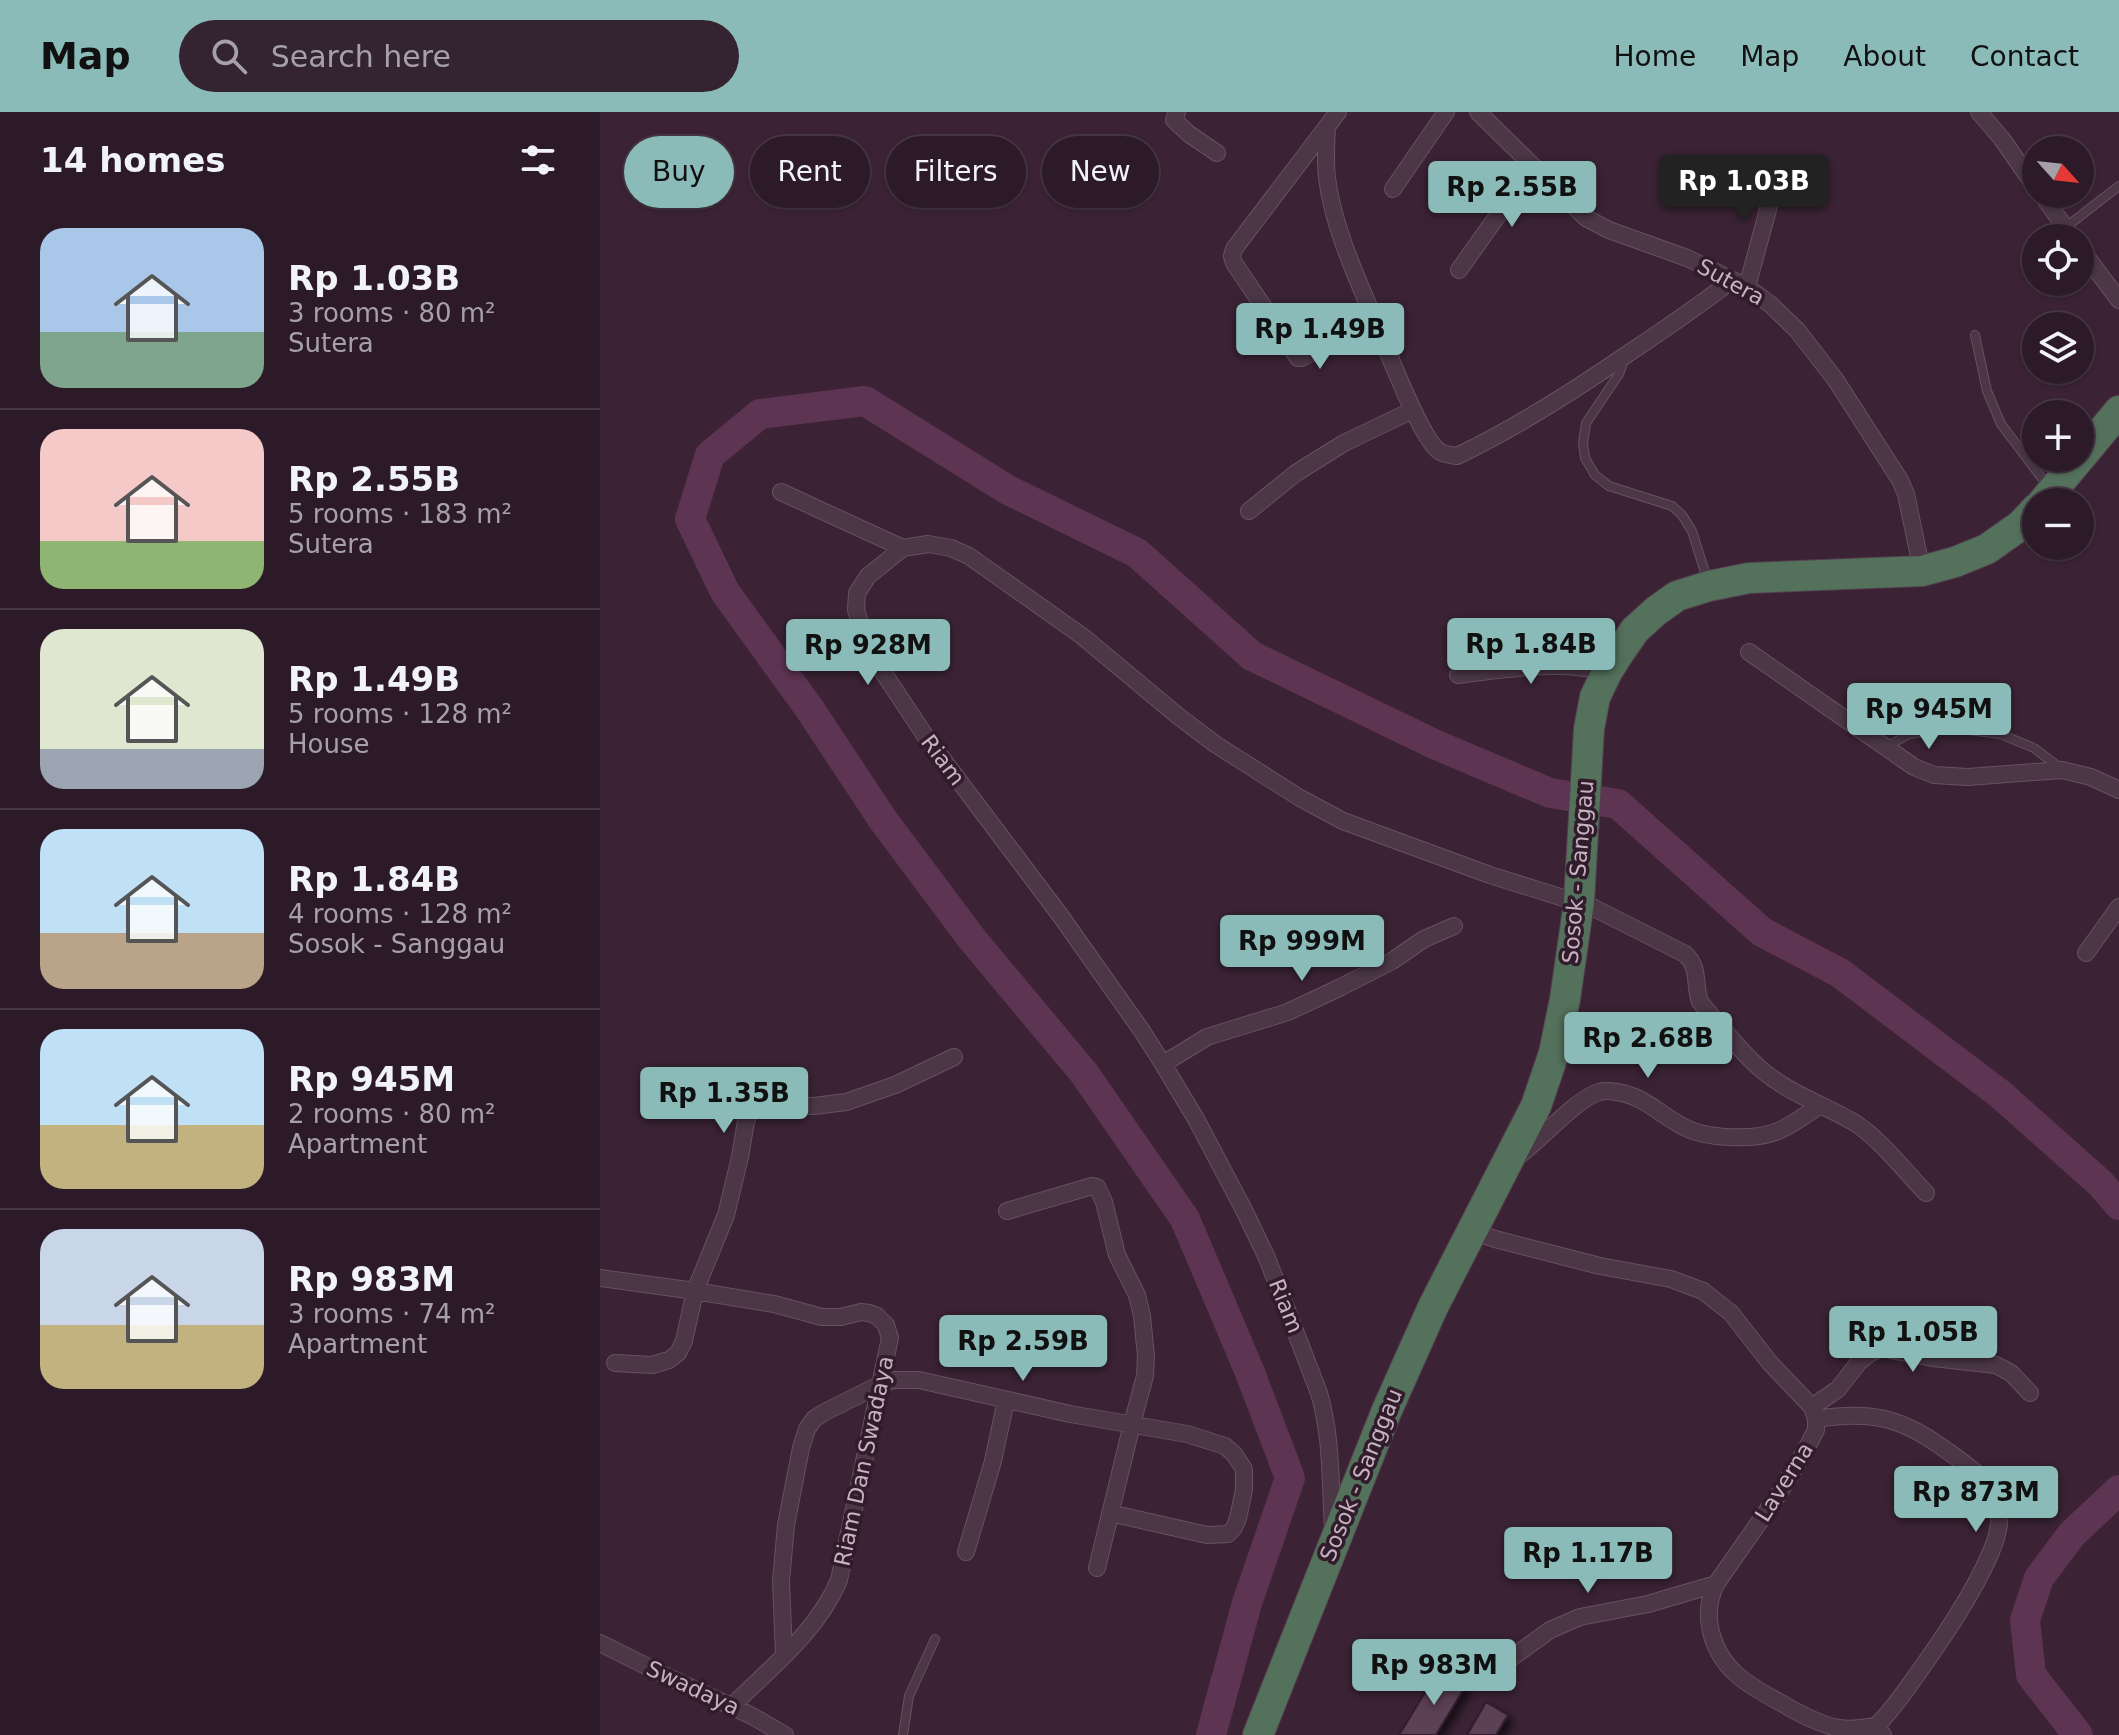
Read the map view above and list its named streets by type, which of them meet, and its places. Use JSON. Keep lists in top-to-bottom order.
{
  "streets": {
    "highway": ["Sosok - Sanggau"],
    "street": [
      "Sutera",
      "Riam",
      "Riam Dan Swadaya",
      "Laverna",
      "Swadaya"
    ]
  },
  "crossings": [
    ["Sutera", "Sosok - Sanggau"],
    ["Riam", "Sosok - Sanggau"],
    ["Riam Dan Swadaya", "Swadaya"]
  ],
  "north": "bottom right",
  "page": {
    "header": "Map",
    "search": "Search here",
    "nav": [
      "Home",
      "Map",
      "About",
      "Contact"
    ],
    "heading": "14 homes",
    "map_buttons": ["+", "−"],
    "chip": [
      "Buy",
      "Rent",
      "Filters",
      "New"
    ],
    "price": [
      "Rp 1.03B",
      "Rp 2.55B",
      "Rp 1.49B",
      "Rp 1.84B",
      "Rp 928M",
      "Rp 945M",
      "Rp 999M",
      "Rp 2.68B",
      "Rp 1.35B",
      "Rp 1.05B",
      "Rp 2.59B",
      "Rp 873M",
      "Rp 1.17B",
      "Rp 983M"
    ],
    "list": [
      {
        "name": "Rp 1.03B",
        "note": "3 rooms · 80 m² · Sutera"
      },
      {
        "name": "Rp 2.55B",
        "note": "5 rooms · 183 m² · Sutera"
      },
      {
        "name": "Rp 1.49B",
        "note": "5 rooms · 128 m² · House"
      },
      {
        "name": "Rp 1.84B",
        "note": "4 rooms · 128 m² · Sosok - Sanggau"
      },
      {
        "name": "Rp 945M",
        "note": "2 rooms · 80 m² · Apartment"
      },
      {
        "name": "Rp 983M",
        "note": "3 rooms · 74 m² · Apartment"
      }
    ]
  }
}
